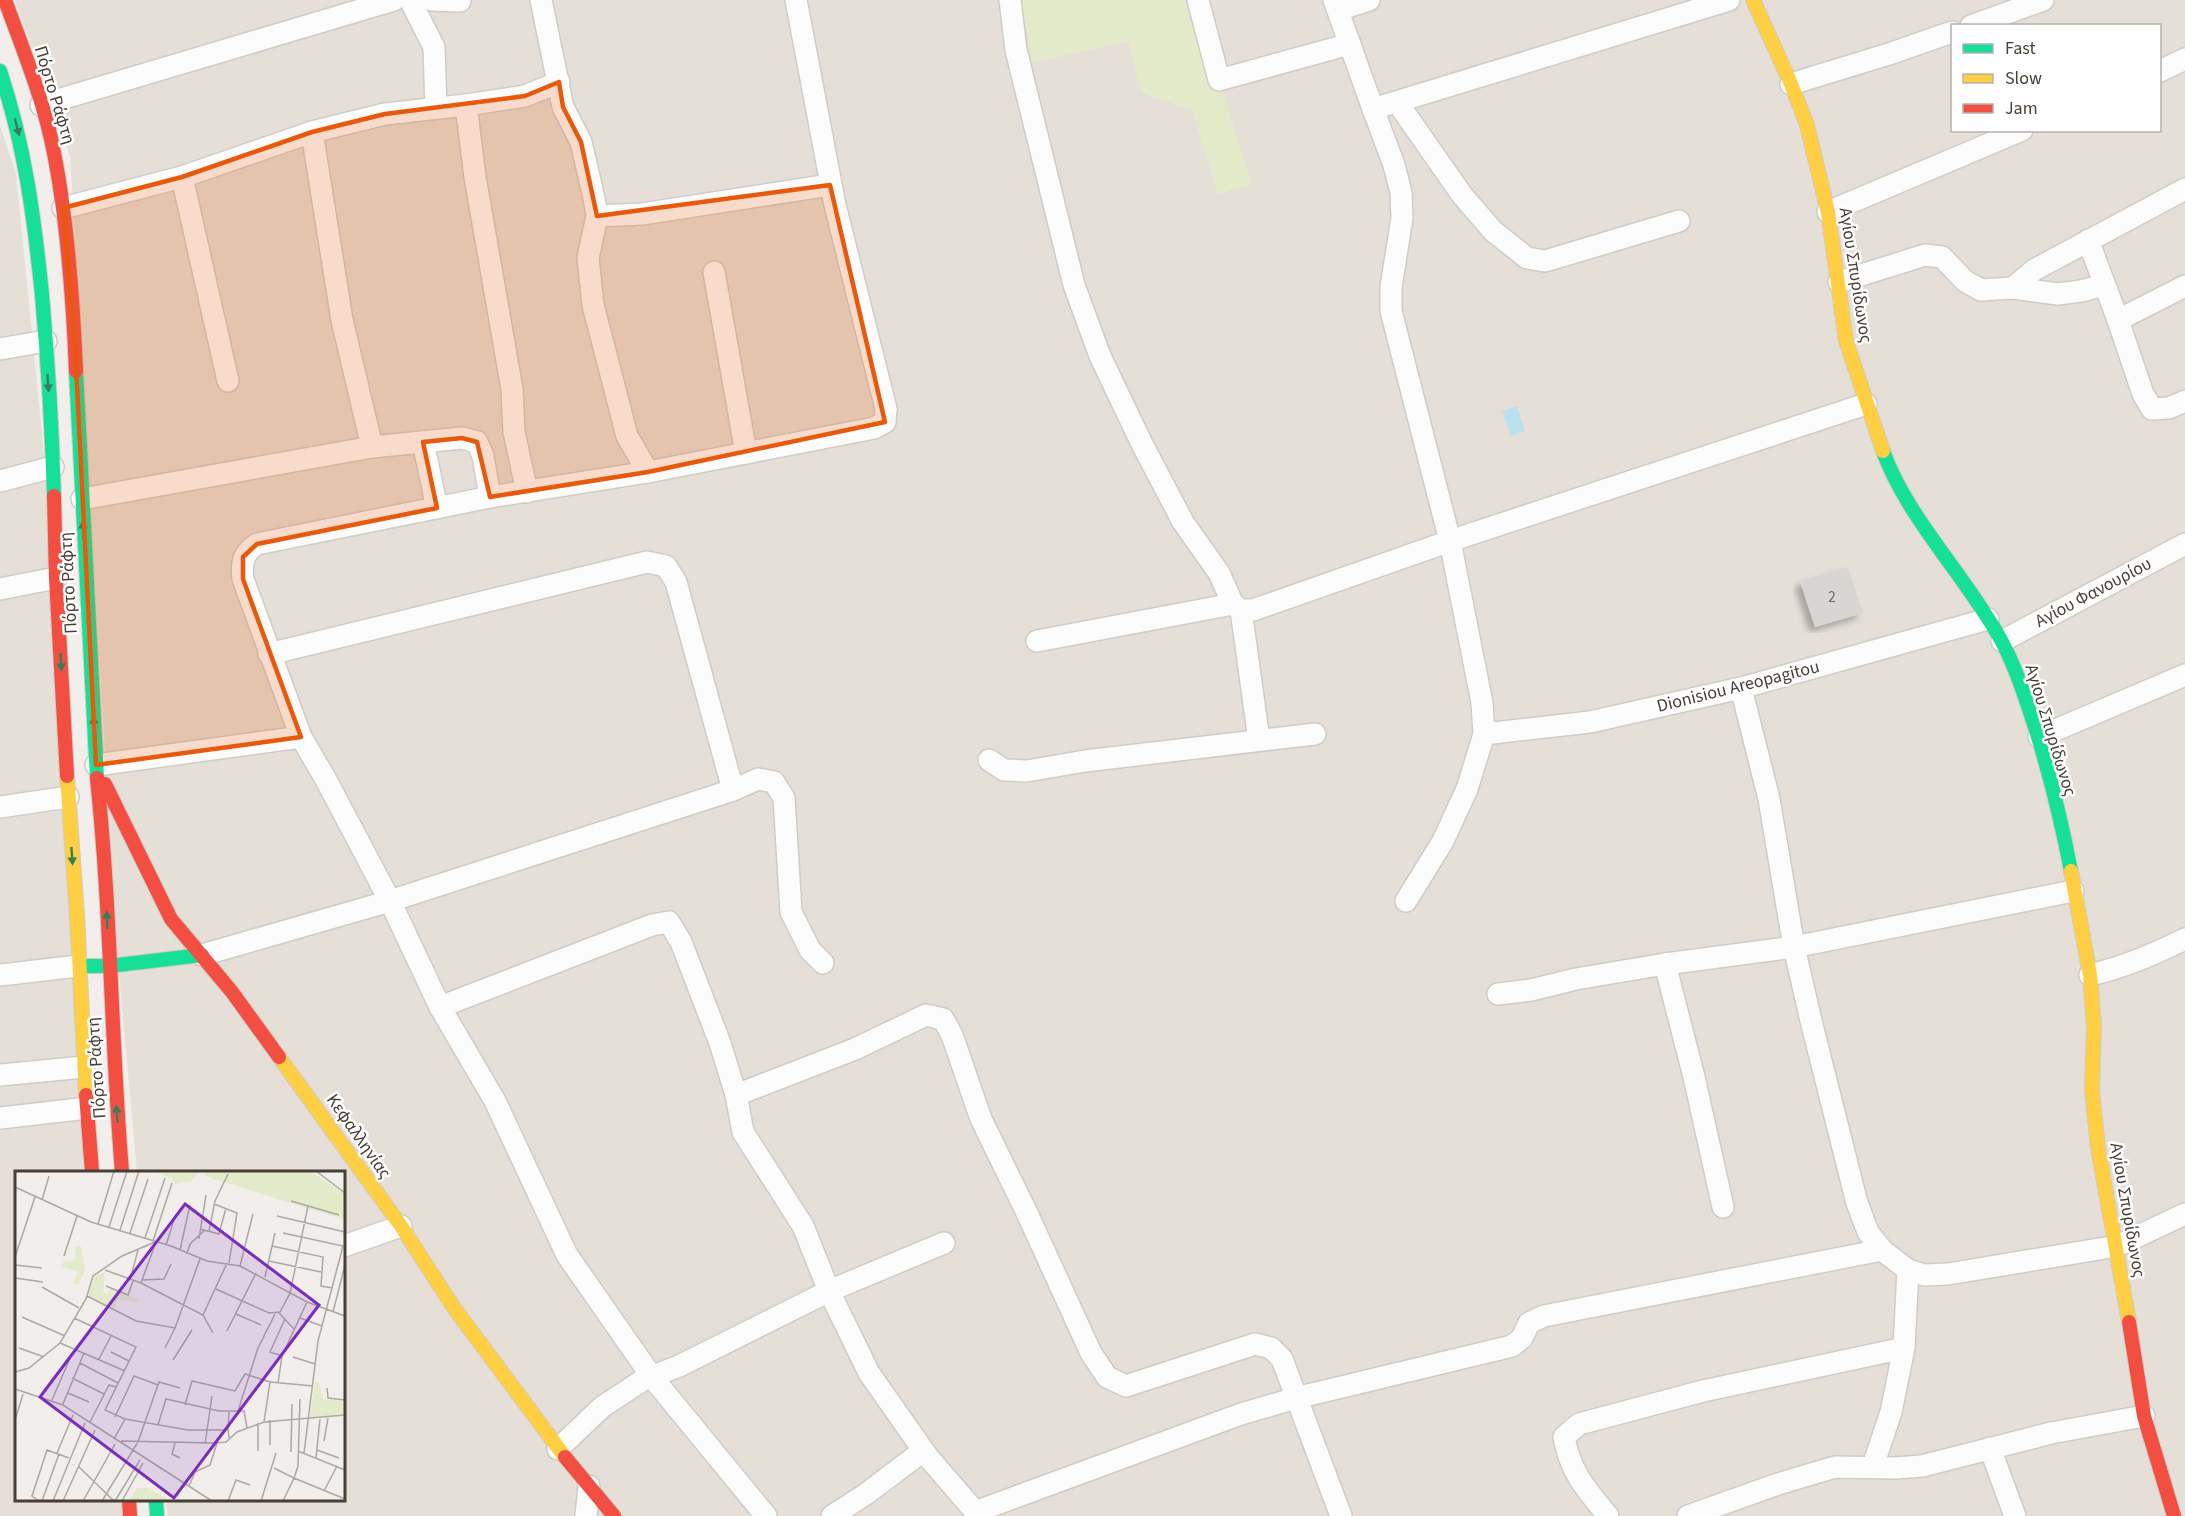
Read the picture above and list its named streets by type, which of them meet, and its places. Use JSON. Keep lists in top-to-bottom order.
{
  "streets": {
    "street": [
      "Πόρτο Ράφτη",
      "Αγίου Σπυρίδωνος",
      "Αγίου Φανουρίου",
      "Dionisiou Areopagitou",
      "Κεφαλληνίας"
    ]
  },
  "crossings": [
    ["Πόρτο Ράφτη", "Κεφαλληνίας"],
    ["Αγίου Σπυρίδωνος", "Αγίου Φανουρίου"],
    ["Αγίου Σπυρίδωνος", "Dionisiou Areopagitou"]
  ],
  "house_numbers": ["2"],
  "legend": ["Fast", "Slow", "Jam"]
}
